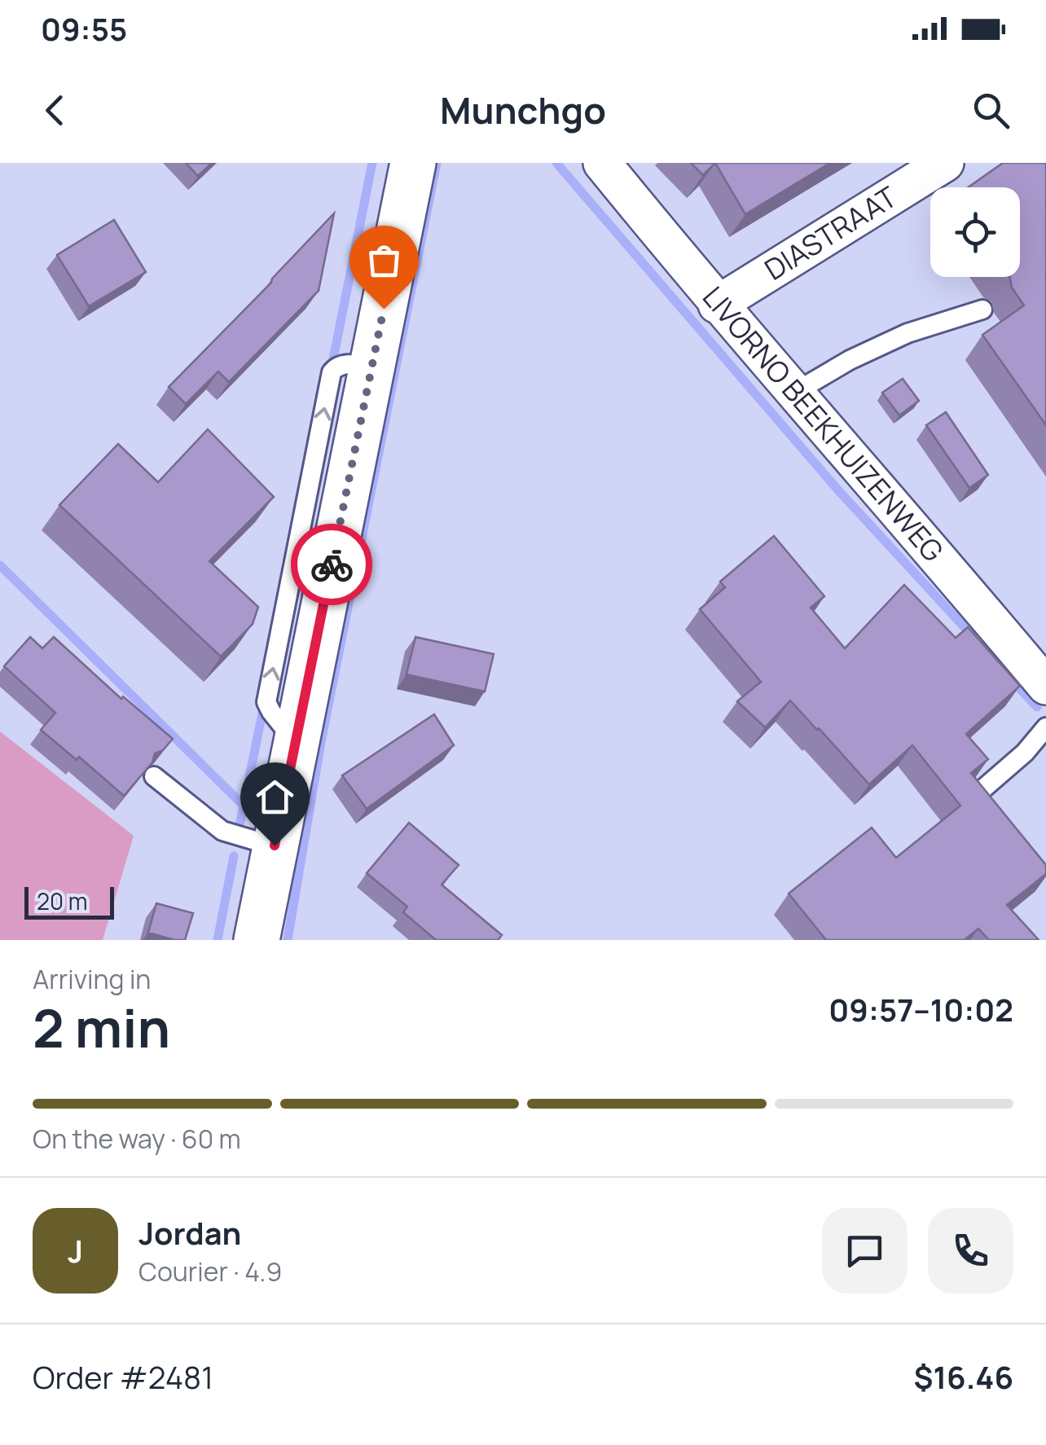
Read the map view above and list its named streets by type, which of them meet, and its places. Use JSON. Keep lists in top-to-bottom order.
{
  "streets": {
    "street": ["DIASTRAAT", "LIVORNO BEEKHUIZENWEG"]
  },
  "crossings": [
    ["DIASTRAAT", "LIVORNO BEEKHUIZENWEG"]
  ],
  "scale_bar": "20 m",
  "page": {
    "status": "09:55",
    "header": "Munchgo",
    "scale": "20 m",
    "heading": ["2 min", "Arriving in", "09:57–10:02"],
    "panel": [
      "Jordan",
      "Courier · 4.9",
      "Order #2481",
      "$16.46"
    ],
    "bar": "On the way · 60 m",
    "round": "J"
  }
}
